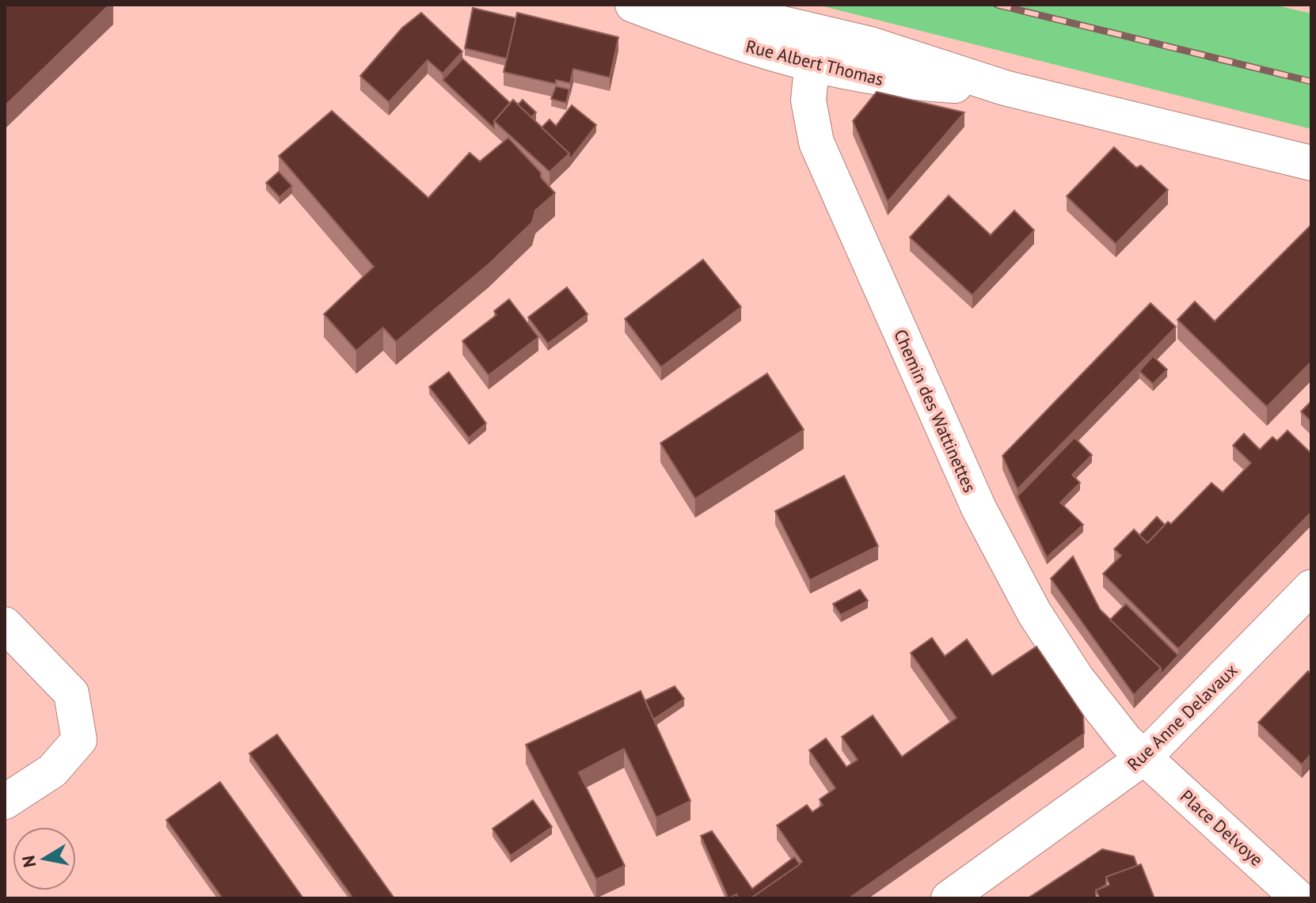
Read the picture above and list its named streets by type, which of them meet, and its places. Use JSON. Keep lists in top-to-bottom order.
{
  "streets": {
    "street": [
      "Rue Albert Thomas",
      "Chemin des Wattinettes",
      "Rue Anne Delavaux",
      "Place Delvoye"
    ]
  },
  "crossings": [
    ["Rue Albert Thomas", "Chemin des Wattinettes"],
    ["Chemin des Wattinettes", "Rue Anne Delavaux"],
    ["Chemin des Wattinettes", "Place Delvoye"],
    ["Rue Anne Delavaux", "Place Delvoye"]
  ],
  "north": "left"
}
